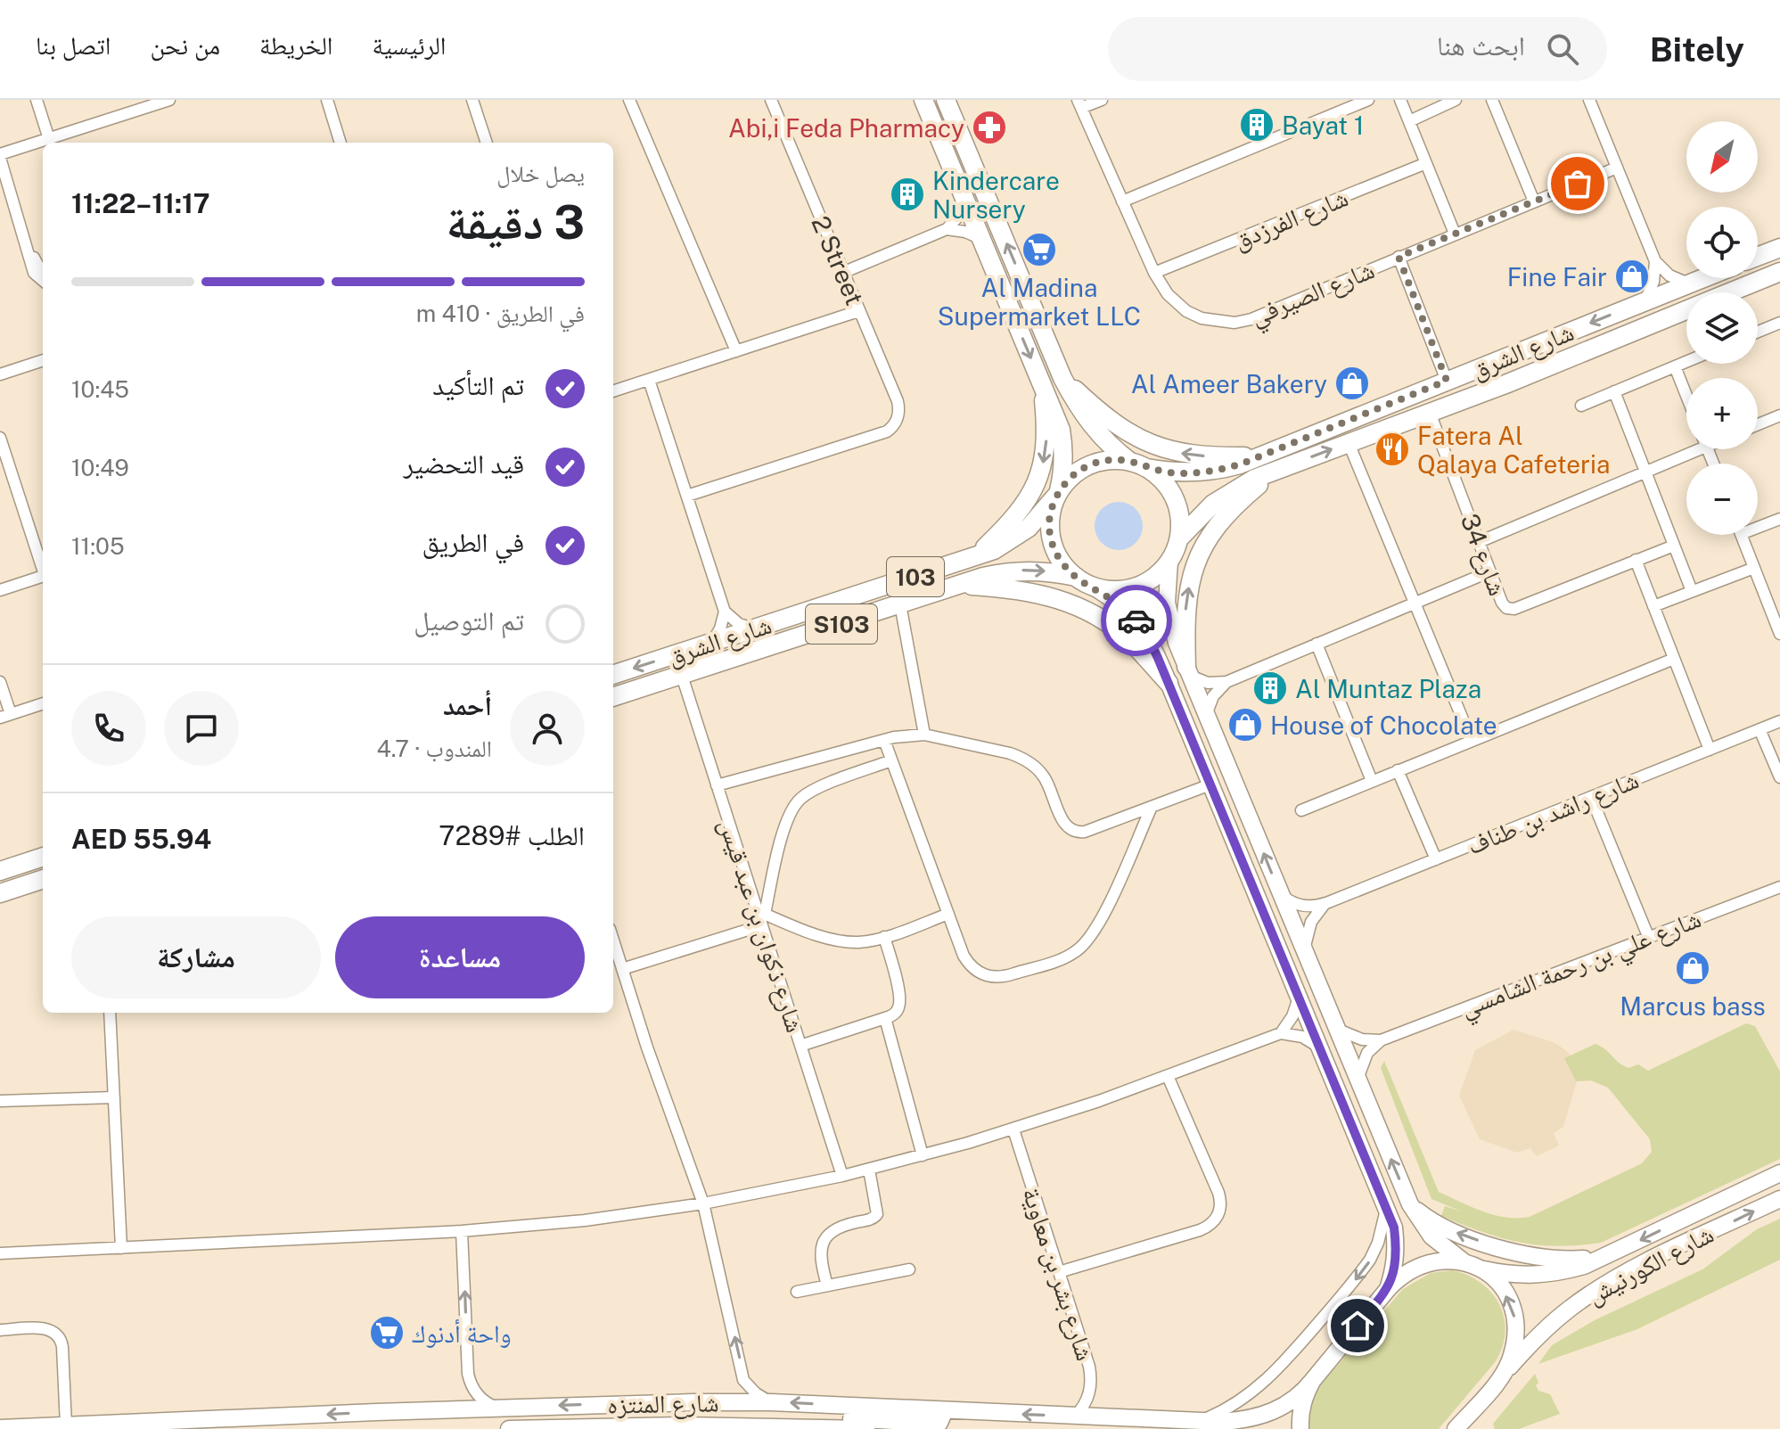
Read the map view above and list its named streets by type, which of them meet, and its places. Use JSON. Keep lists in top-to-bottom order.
{
  "streets": {
    "main road": [
      "شارع الشرق",
      "103",
      "S103",
      "شارع الكورنيش",
      "شارع المنتزه"
    ],
    "street": [
      "شارع الفرزدق",
      "2 Street",
      "شارع الصيرفي",
      "شارع 34",
      "شارع راشد بن طناف",
      "شارع ذكوان بن عبد قيس",
      "شارع علي بن رحمة الشامسي",
      "شارع بشر بن معاوية"
    ]
  },
  "crossings": [
    ["شارع الفرزدق", "شارع الصيرفي"],
    ["شارع الشرق", "شارع 34"],
    ["شارع الشرق", "شارع ذكوان بن عبد قيس"],
    ["شارع بشر بن معاوية", "شارع المنتزه"]
  ],
  "places": {
    "building": ["Bayat 1", "Kindercare Nursery", "Al Muntaz Plaza"],
    "pharmacy": ["Abi,i Feda Pharmacy"],
    "supermarket": ["Al Madina Supermarket LLC", "واحة أدنوك"],
    "shop": [
      "Fine Fair",
      "Al Ameer Bakery",
      "House of Chocolate",
      "Marcus bass"
    ],
    "restaurant": ["Fatera Al Qalaya Cafeteria"]
  },
  "north": "bottom left",
  "page": {
    "header": "Bitely",
    "search": "ابحث هنا",
    "nav": [
      "الرئيسية",
      "الخريطة",
      "من نحن",
      "اتصل بنا"
    ],
    "map_buttons": ["+", "−"],
    "heading": ["3 دقيقة", "يصل خلال", "11:17–11:22"],
    "panel": [
      "أحمد",
      "المندوب · 4.7",
      "الطلب #7289",
      "AED 55.94"
    ],
    "bar": "في الطريق · 410 m",
    "list": [
      ["تم التأكيد", "10:45"],
      ["قيد التحضير", "10:49"],
      ["في الطريق", "11:05"],
      "تم التوصيل"
    ],
    "buttons": ["مساعدة", "مشاركة"]
  }
}
